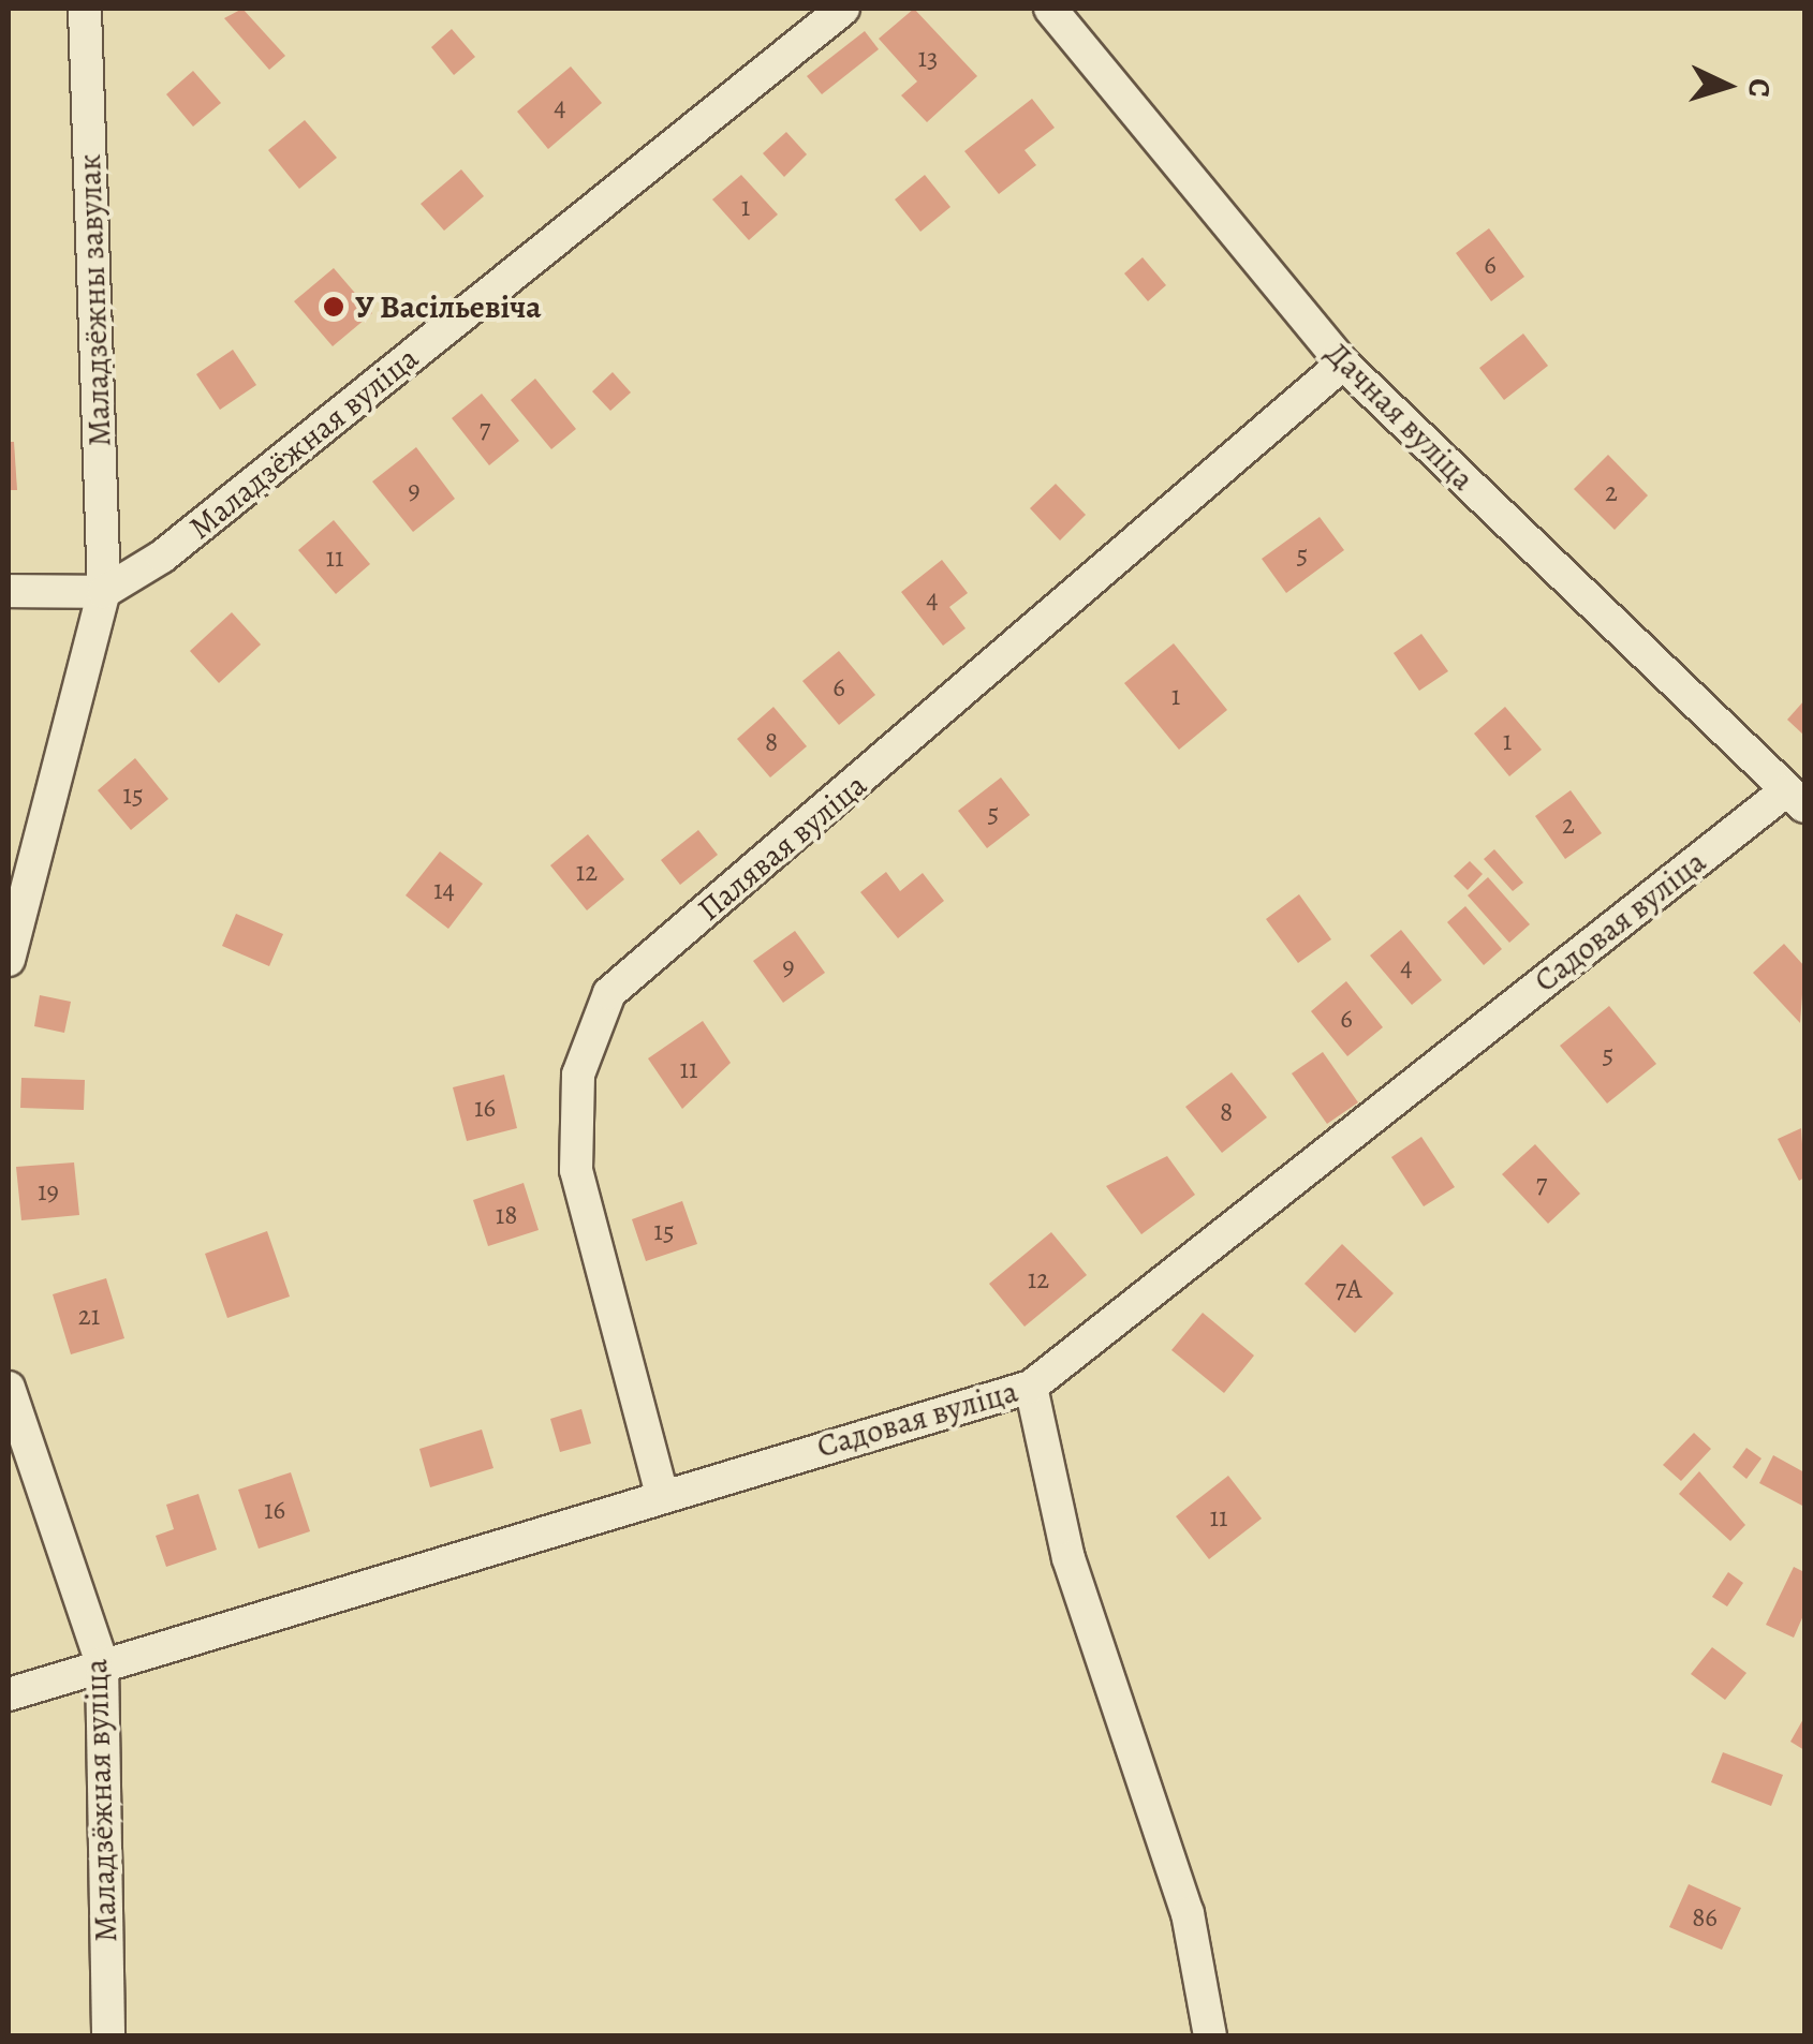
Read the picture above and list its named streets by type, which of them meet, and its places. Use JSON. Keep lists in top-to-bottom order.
{
  "streets": {
    "street": [
      "Маладзёжны завулак",
      "Дачная вуліца",
      "Маладзёжная вуліца",
      "Палявая вуліца",
      "Садовая вуліца"
    ]
  },
  "crossings": [
    ["Маладзёжны завулак", "Маладзёжная вуліца"],
    ["Дачная вуліца", "Палявая вуліца"],
    ["Дачная вуліца", "Садовая вуліца"],
    ["Маладзёжная вуліца", "Садовая вуліца"],
    ["Палявая вуліца", "Садовая вуліца"]
  ],
  "places": ["У Васільевіча"],
  "house_numbers": [
    "13",
    "4",
    "1",
    "6",
    "7",
    "9",
    "2",
    "5",
    "11",
    "4",
    "6",
    "1",
    "1",
    "8",
    "15",
    "5",
    "2",
    "12",
    "14",
    "9",
    "4",
    "6",
    "5",
    "11",
    "16",
    "8",
    "7",
    "19",
    "18",
    "15",
    "12",
    "7А",
    "21",
    "16",
    "11",
    "86"
  ],
  "north": "right"
}
